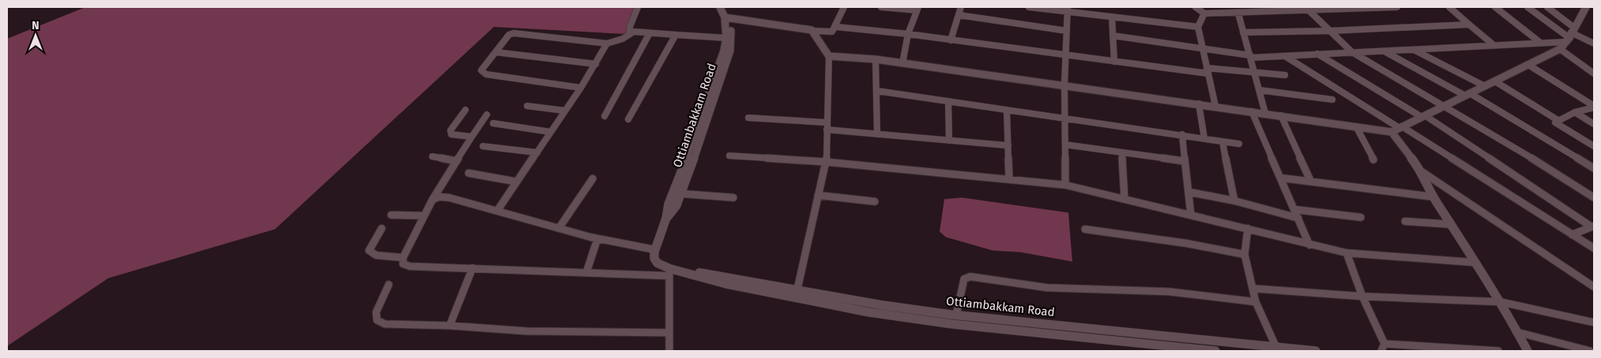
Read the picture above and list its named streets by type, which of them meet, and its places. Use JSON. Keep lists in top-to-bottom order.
{
  "streets": {
    "street": ["Ottiambakkam Road"]
  },
  "north": "top"
}
